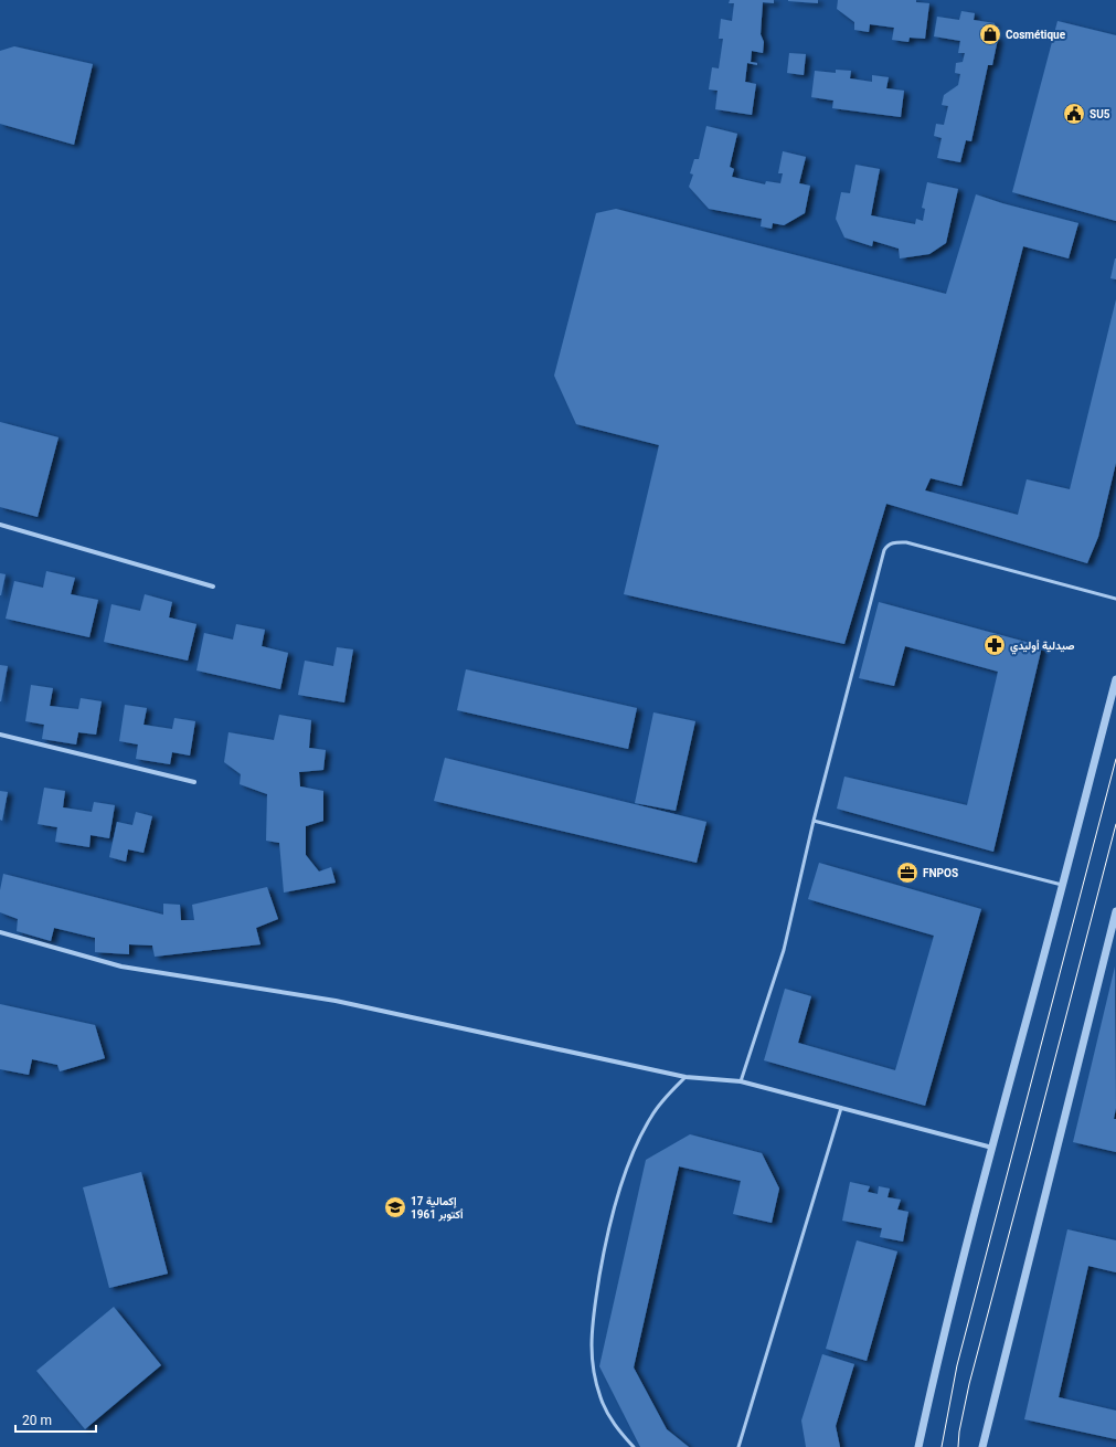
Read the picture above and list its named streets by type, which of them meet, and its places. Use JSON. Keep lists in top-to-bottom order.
{
  "places": {
    "shop": ["Cosmétique"],
    "public building": ["SU5"],
    "pharmacy": ["صيدلية أوليدي"],
    "office": ["FNPOS"],
    "school or university": ["إكمالية 17 أكتوبر 1961"]
  },
  "scale_bar": "20 m"
}
